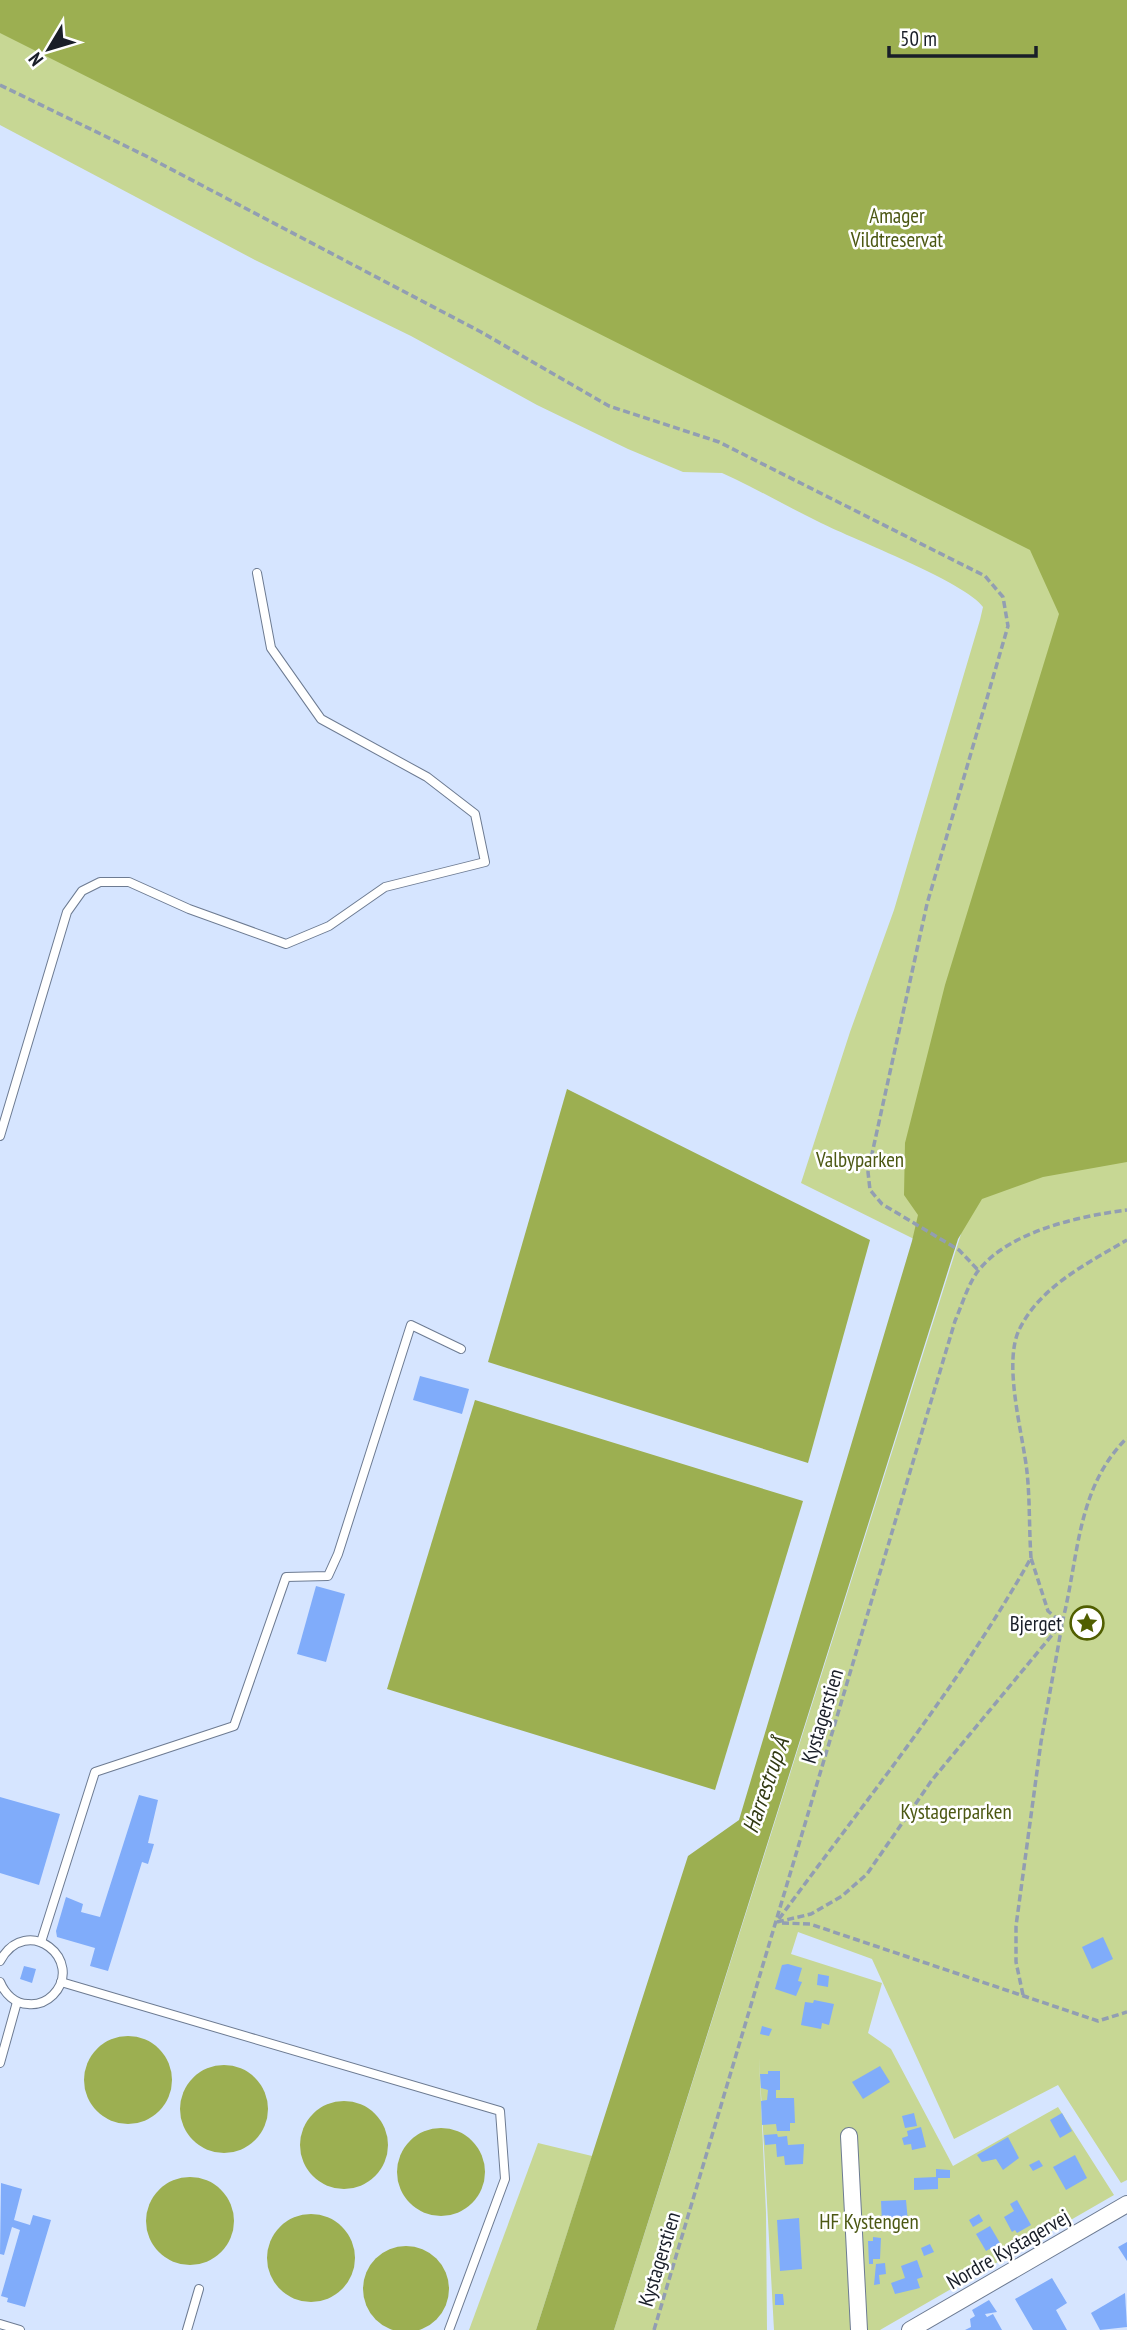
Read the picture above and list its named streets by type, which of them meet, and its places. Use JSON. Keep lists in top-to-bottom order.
{
  "streets": {
    "street": ["Nordre Kystagervej"],
    "path": ["Kystagerstien"]
  },
  "water": ["Harrestrup Å"],
  "parks": [
    "Amager Vildtreservat",
    "Valbyparken",
    "Kystagerparken",
    "HF Kystengen"
  ],
  "places": {
    "place": ["Bjerget"]
  },
  "scale_bar": "50 m",
  "north": "bottom left"
}
